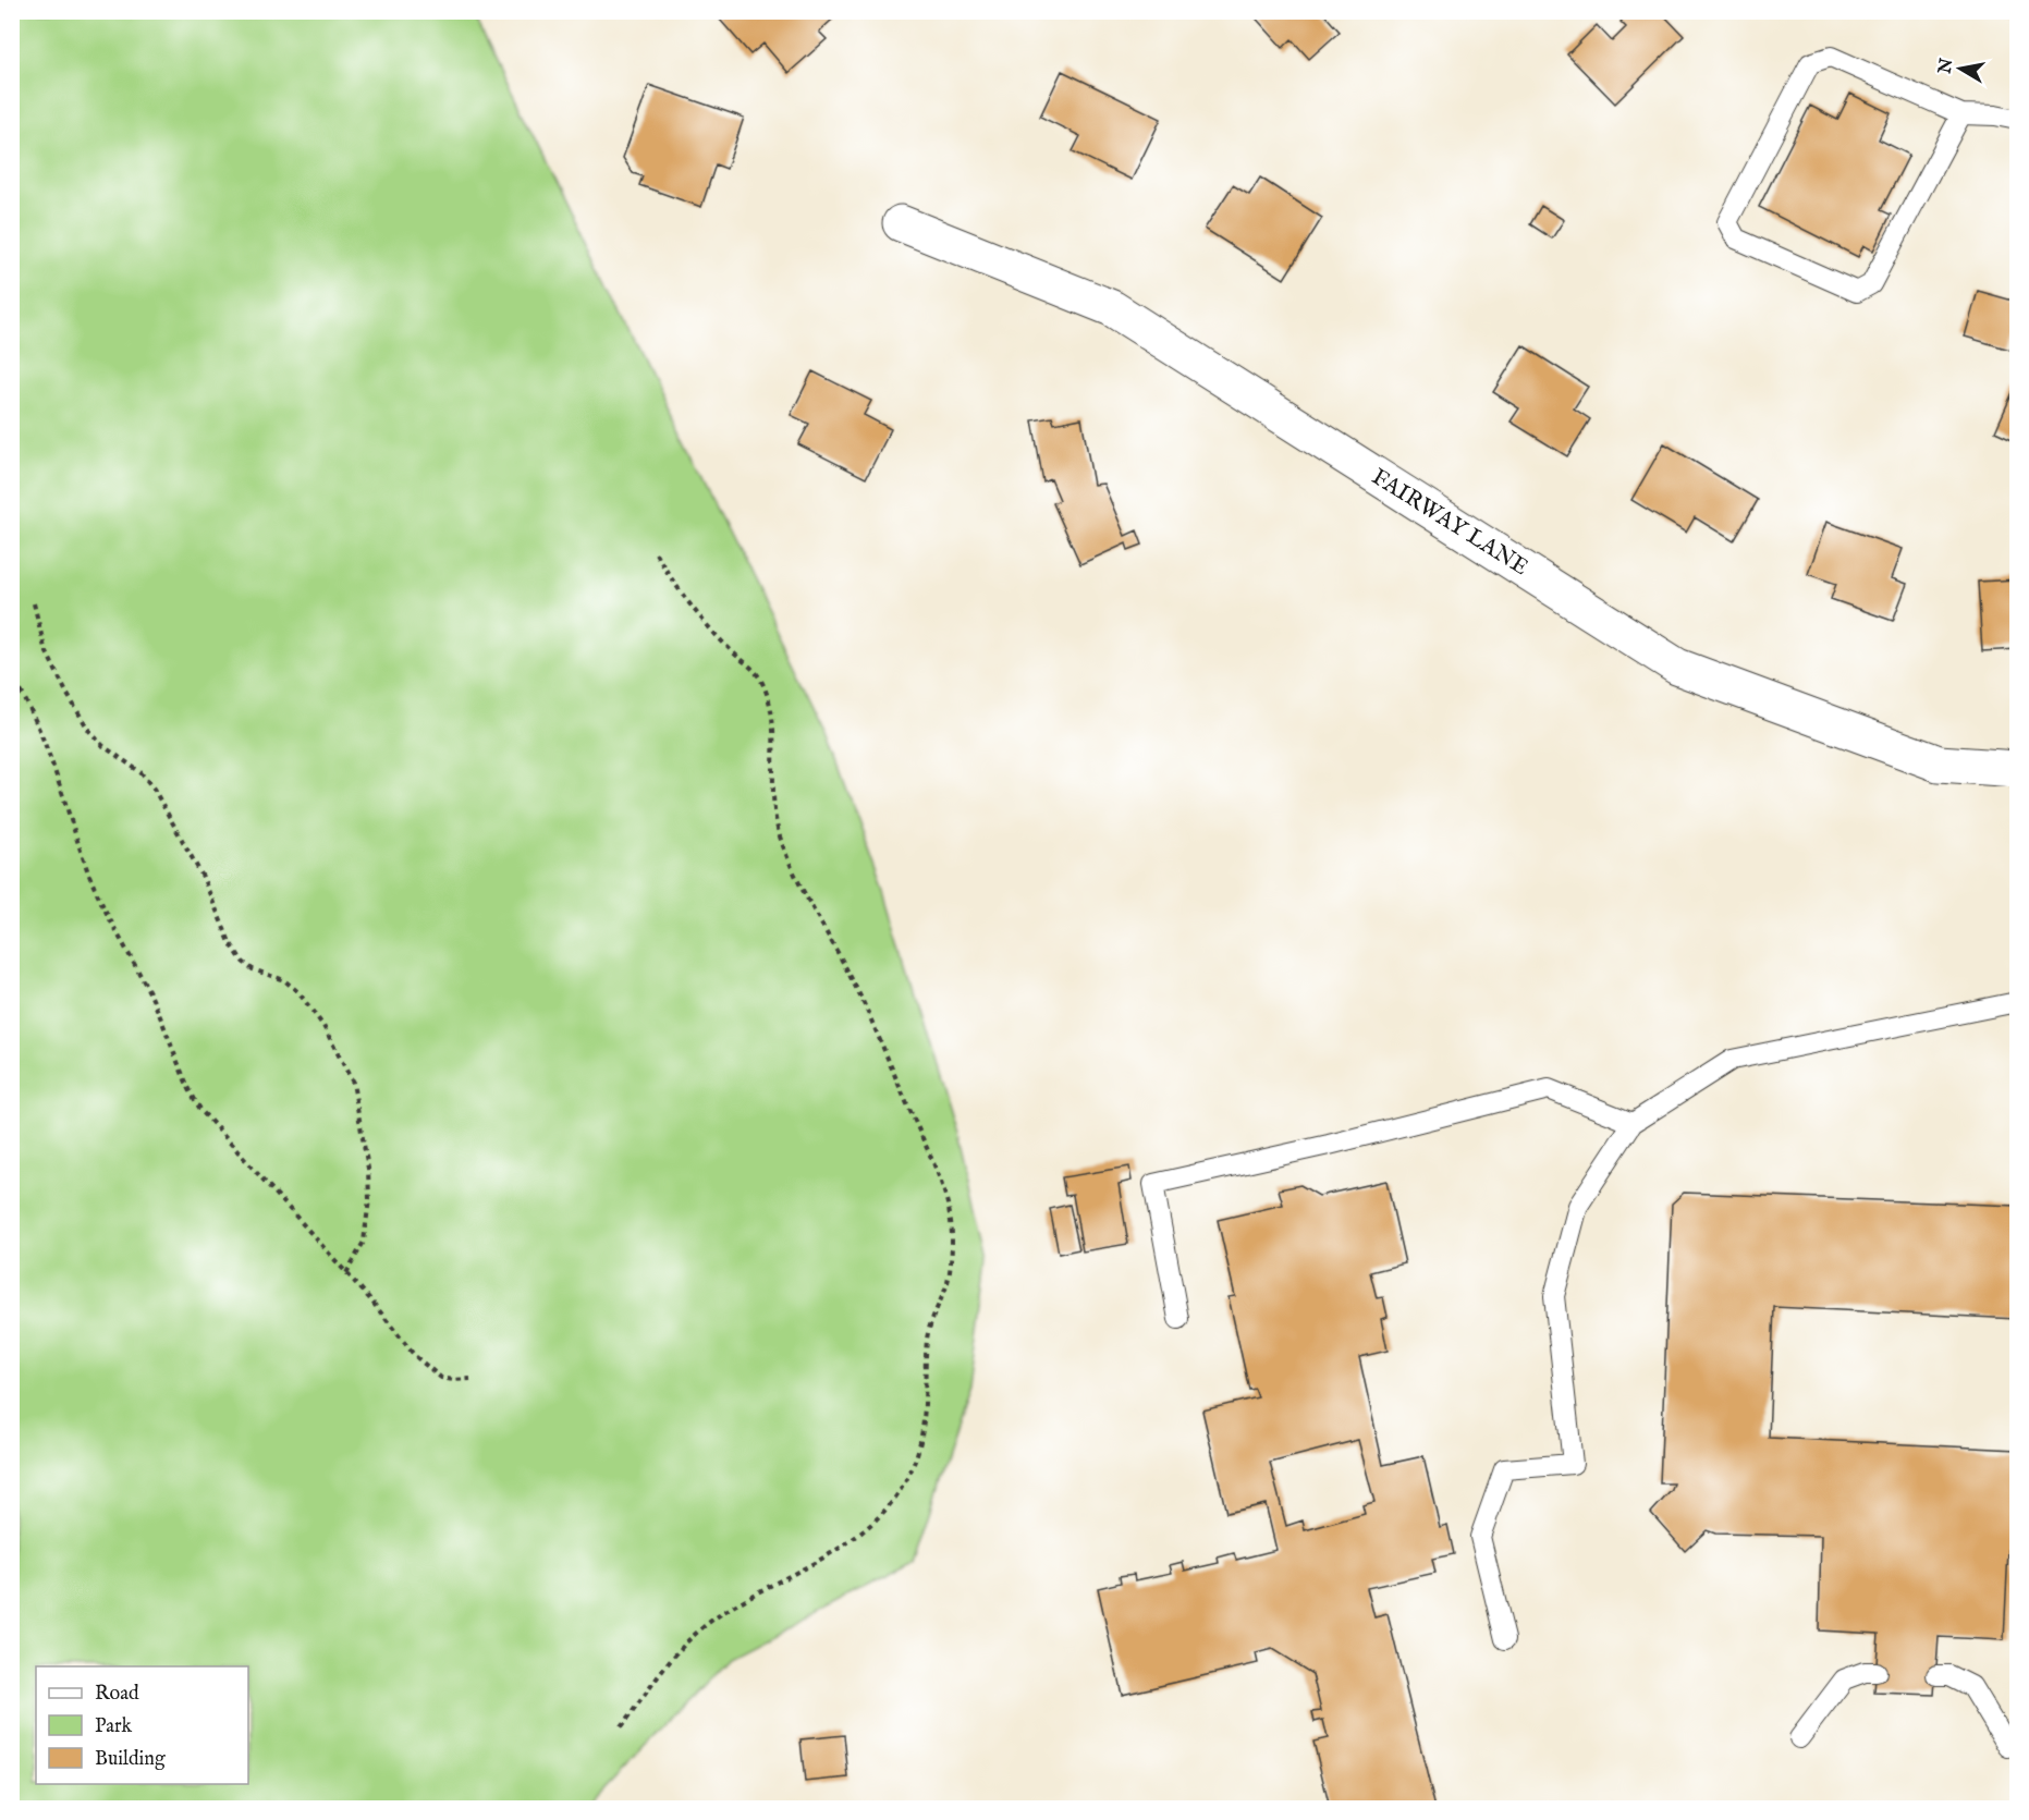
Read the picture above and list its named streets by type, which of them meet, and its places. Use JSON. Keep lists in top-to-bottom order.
{
  "streets": {
    "street": ["FAIRWAY LANE"]
  },
  "legend": ["Road", "Park", "Building"],
  "north": "left"
}
